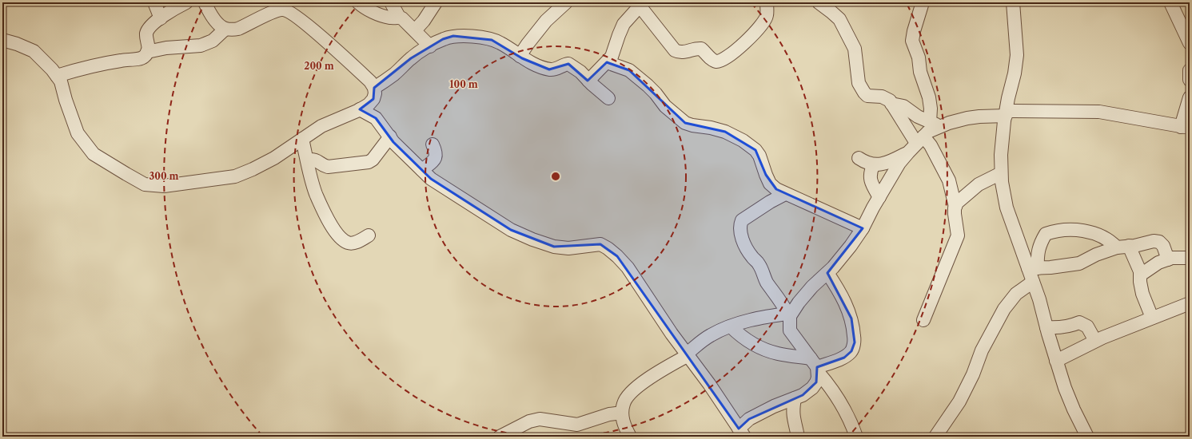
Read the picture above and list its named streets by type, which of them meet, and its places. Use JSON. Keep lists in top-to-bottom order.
{
  "rings": ["200 m", "100 m", "300 m"]
}
